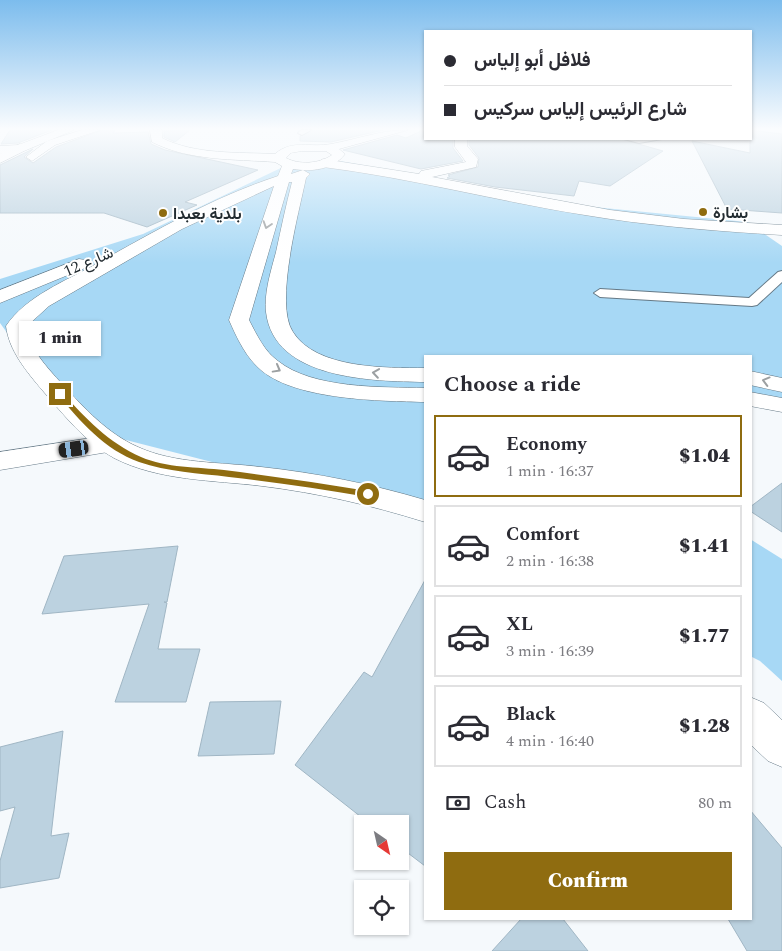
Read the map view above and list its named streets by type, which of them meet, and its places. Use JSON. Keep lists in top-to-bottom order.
{
  "streets": {
    "main road": ["شارع 12"]
  },
  "places": ["بشارة", "بلدية بعبدا"],
  "north": "bottom right",
  "page": {
    "banner": ["فلافل أبو إلياس", "شارع الرئيس إلياس سركيس"],
    "bubble": "1 min",
    "heading": "Choose a ride",
    "list": [
      {
        "name": "Economy",
        "note": "1 min · 16:37",
        "value": "$1.04"
      },
      {
        "name": "Comfort",
        "note": "2 min · 16:38",
        "value": "$1.41"
      },
      {
        "name": "XL",
        "note": "3 min · 16:39",
        "value": "$1.77"
      },
      {
        "name": "Black",
        "note": "4 min · 16:40",
        "value": "$1.28"
      }
    ],
    "pay": ["Cash", "80 m"],
    "buttons": "Confirm"
  }
}
